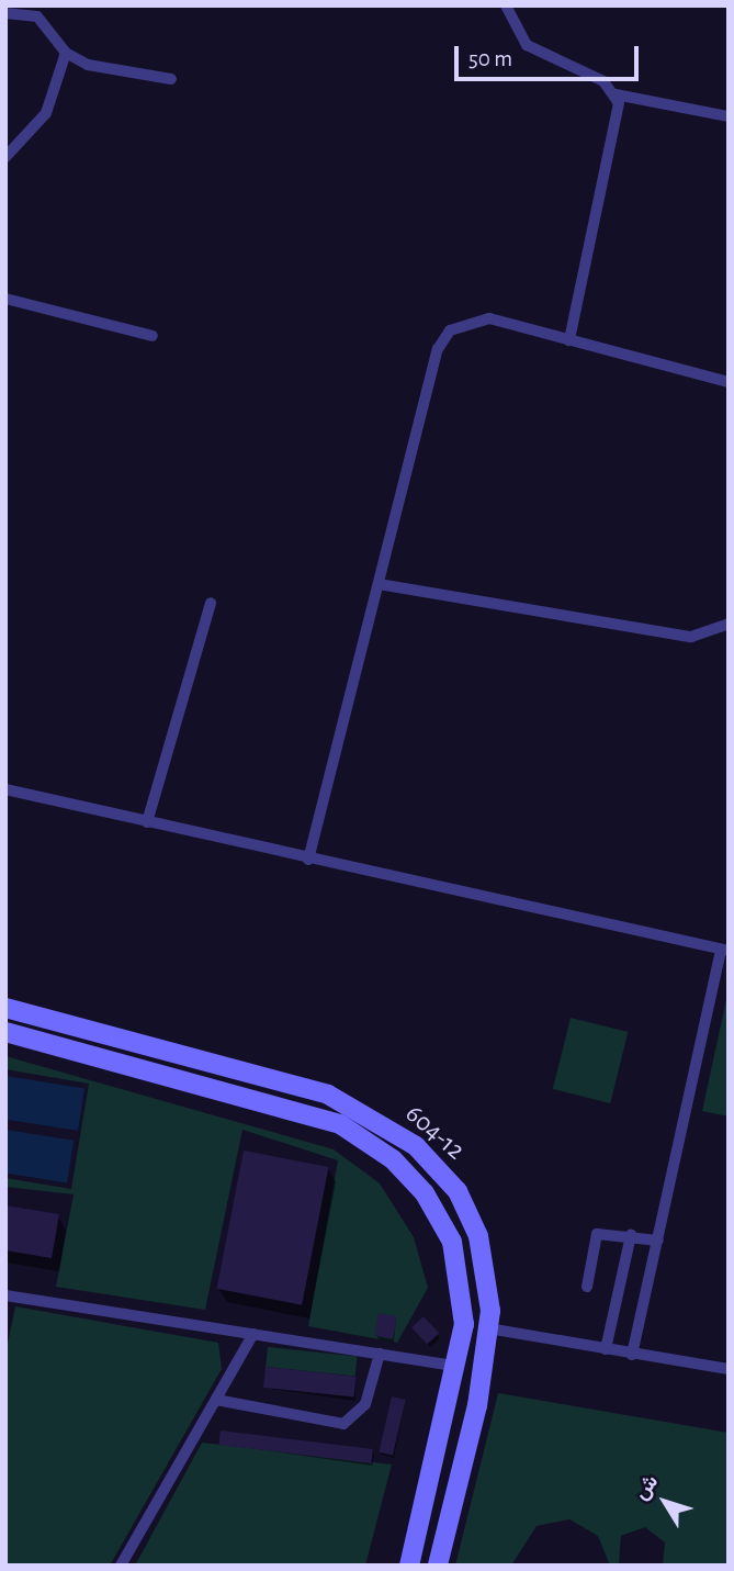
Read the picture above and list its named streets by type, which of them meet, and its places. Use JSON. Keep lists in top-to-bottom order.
{
  "streets": {
    "main road": ["604-12"]
  },
  "scale_bar": "50 m",
  "north": "top left"
}
